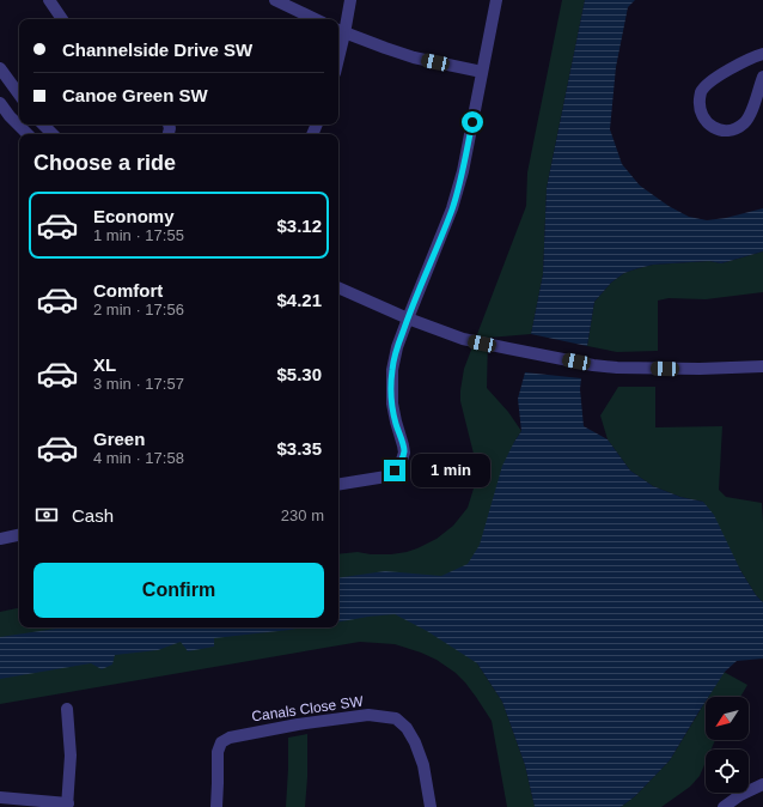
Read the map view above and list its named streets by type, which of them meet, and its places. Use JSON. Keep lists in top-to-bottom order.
{
  "streets": {
    "street": ["Canals Close SW"]
  },
  "north": "bottom left",
  "page": {
    "banner": ["Channelside Drive SW", "Canoe Green SW"],
    "heading": "Choose a ride",
    "list": [
      {
        "name": "Economy",
        "note": "1 min · 17:55",
        "value": "$3.12"
      },
      {
        "name": "Comfort",
        "note": "2 min · 17:56",
        "value": "$4.21"
      },
      {
        "name": "XL",
        "note": "3 min · 17:57",
        "value": "$5.30"
      },
      {
        "name": "Green",
        "note": "4 min · 17:58",
        "value": "$3.35"
      }
    ],
    "bubble": "1 min",
    "pay": ["Cash", "230 m"],
    "buttons": "Confirm"
  }
}
